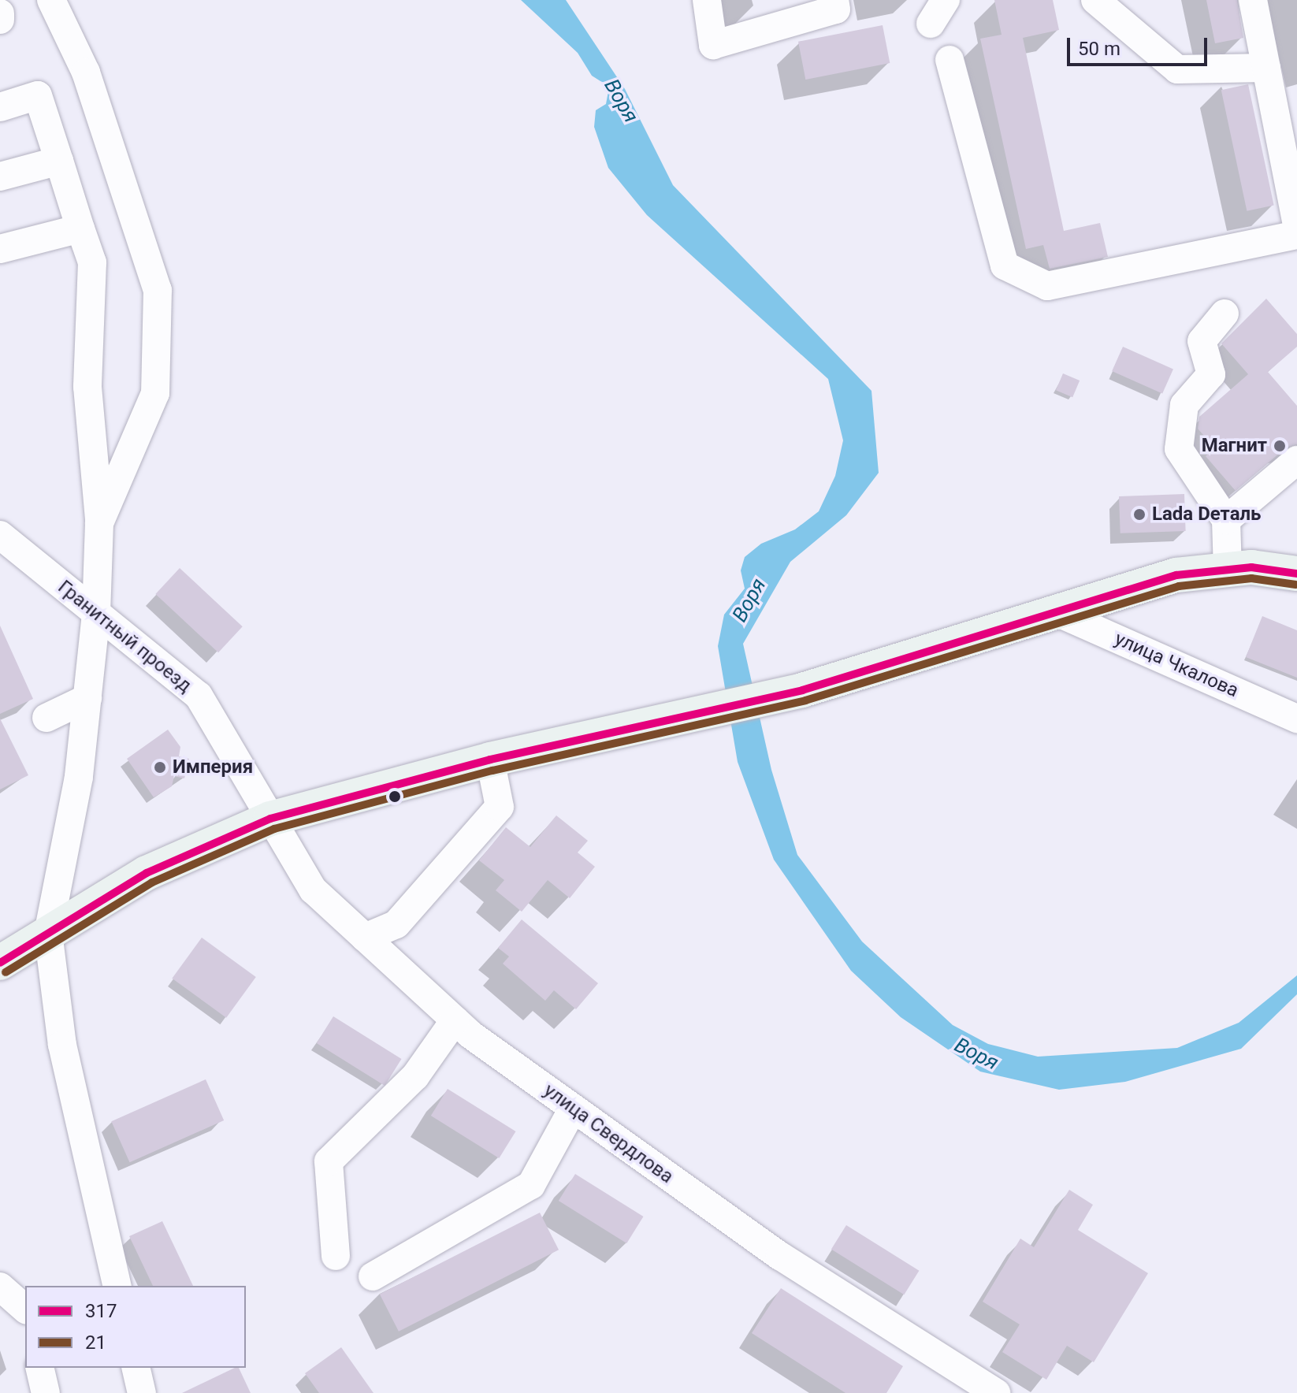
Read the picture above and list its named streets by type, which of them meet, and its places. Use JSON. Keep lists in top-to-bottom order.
{
  "streets": {
    "street": ["Гранитный проезд", "улица Чкалова", "улица Свердлова"]
  },
  "crossings": [
    ["Гранитный проезд", "улица Свердлова"]
  ],
  "water": ["Воря"],
  "places": ["Магнит", "Lada Dеталь", "Империя"],
  "lines": ["transit line 317", "transit line 21"],
  "legend": ["317", "21"],
  "scale_bar": "50 m"
}
